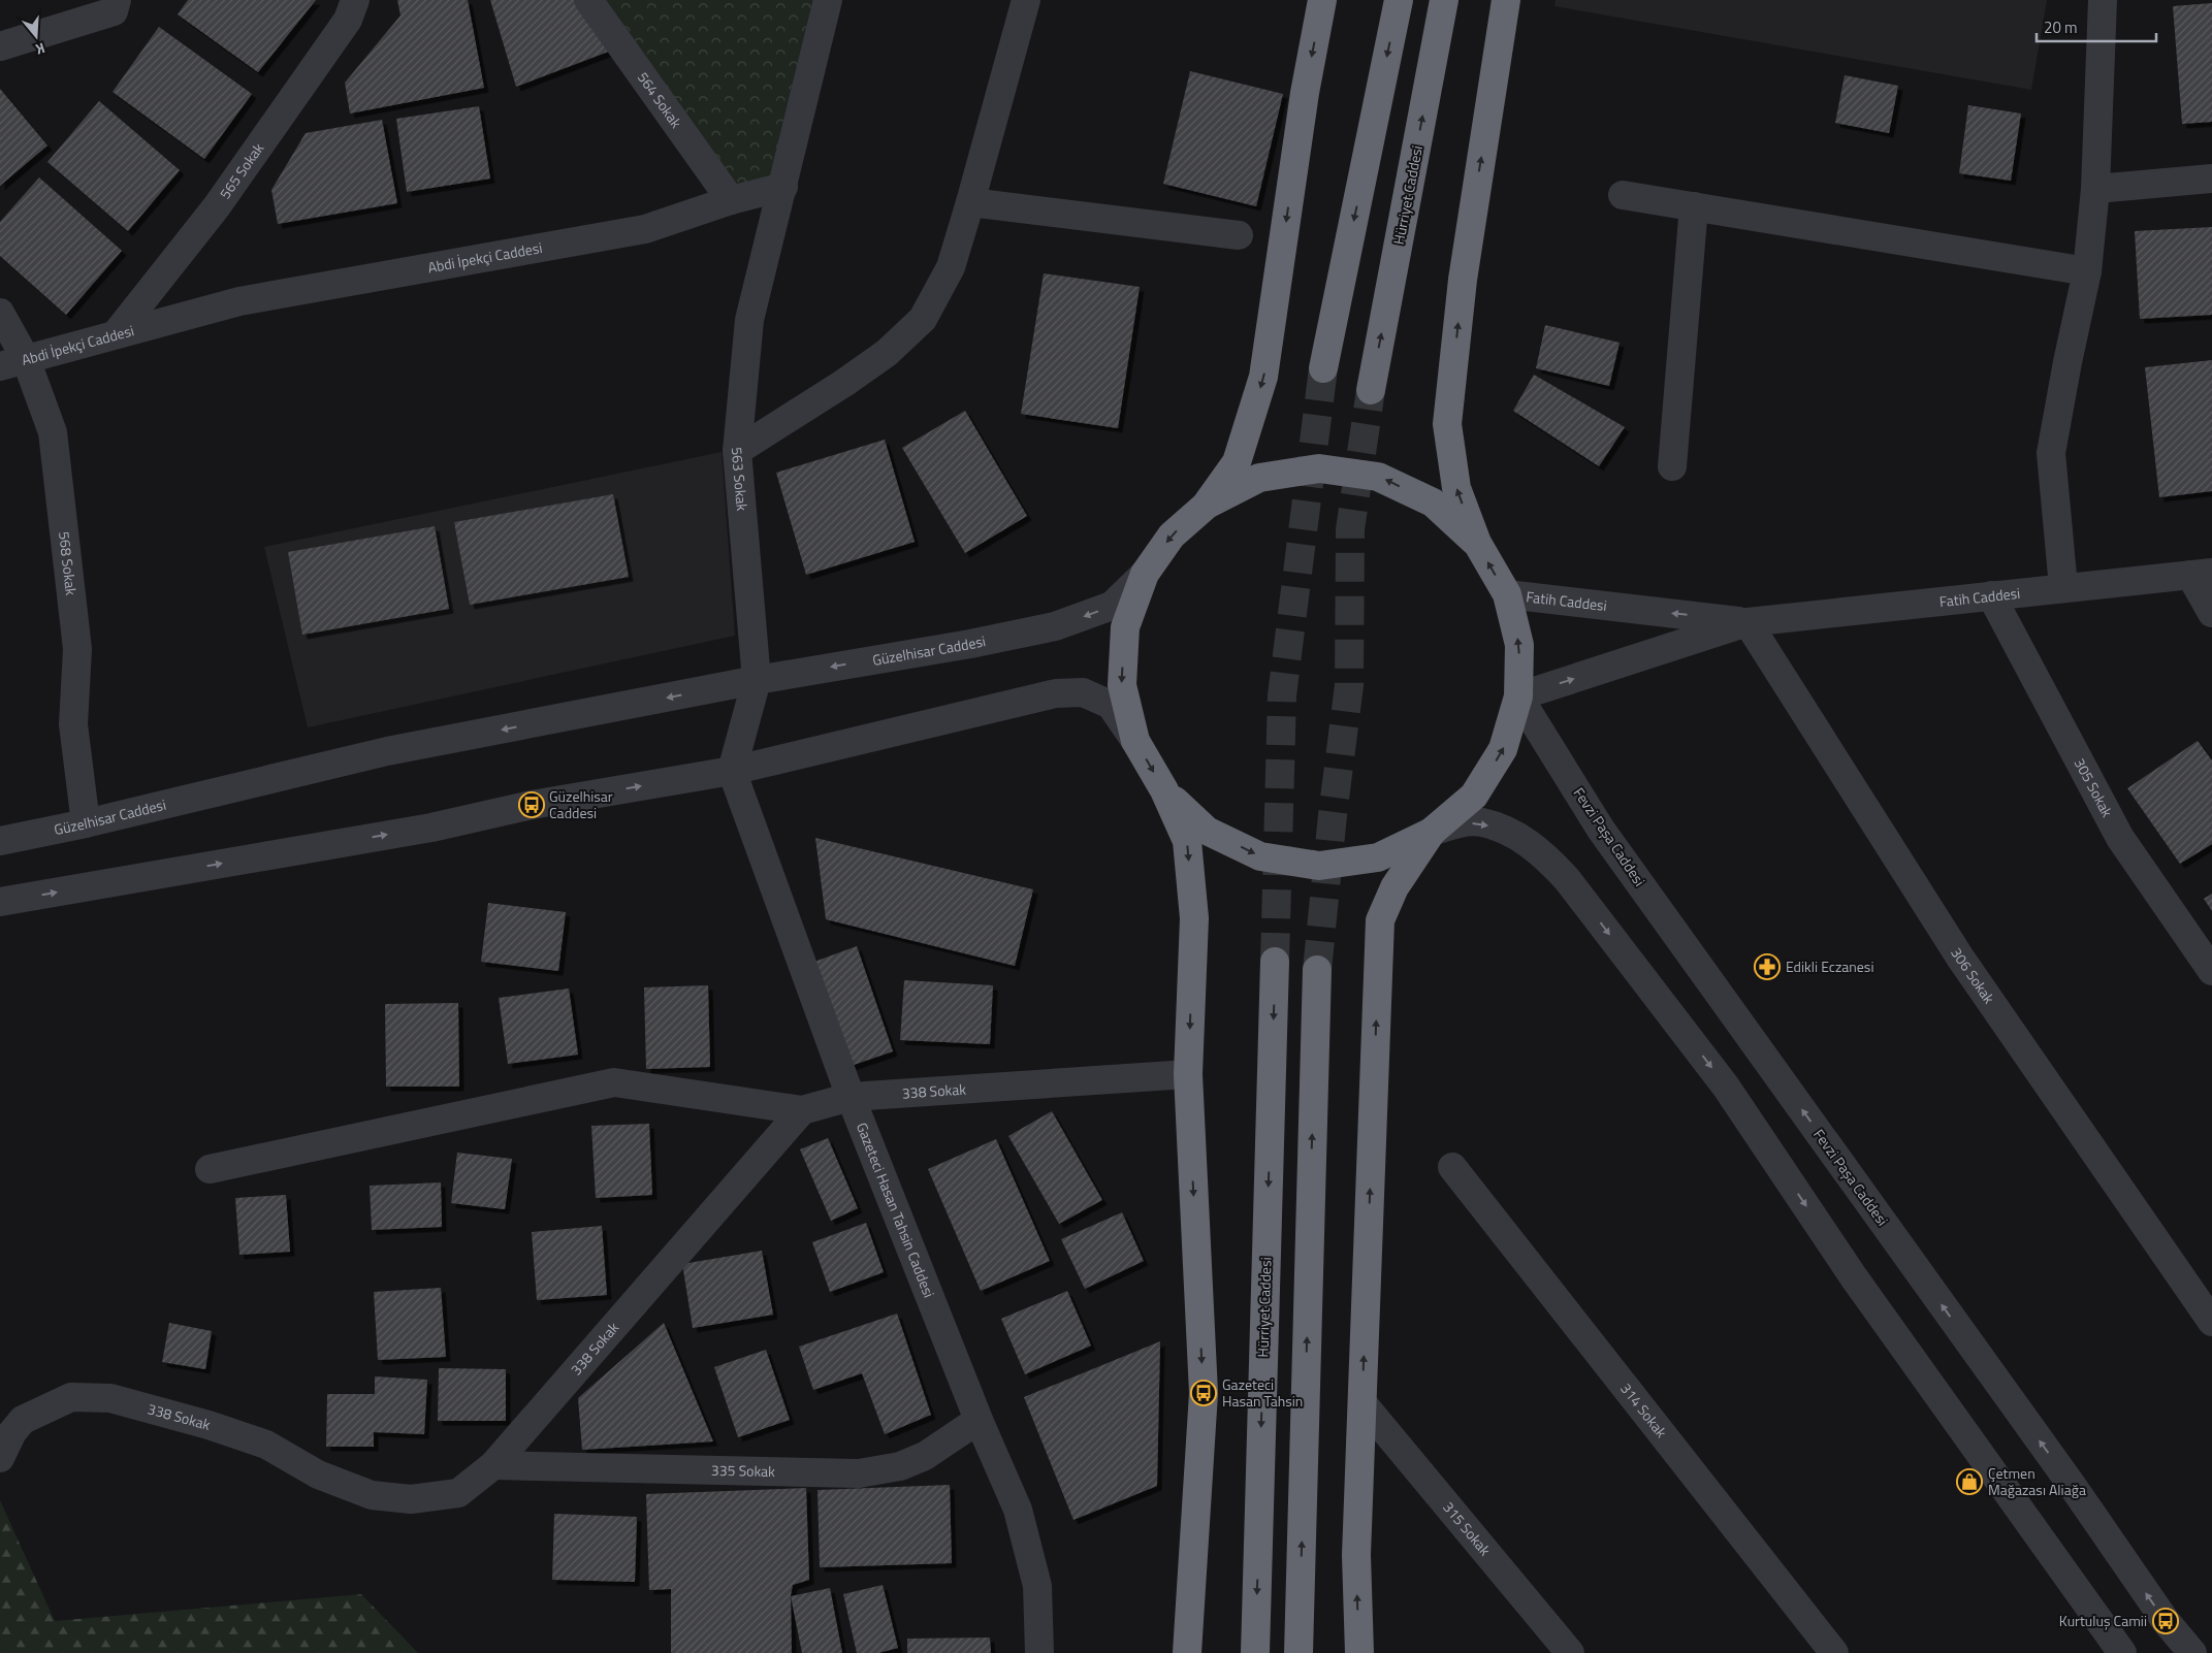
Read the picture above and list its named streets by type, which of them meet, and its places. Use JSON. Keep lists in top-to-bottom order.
{
  "streets": {
    "highway": ["Hürriyet Caddesi"],
    "street": [
      "564 Sokak",
      "565 Sokak",
      "Abdi İpekçi Caddesi",
      "563 Sokak",
      "568 Sokak",
      "Fatih Caddesi",
      "Güzelhisar Caddesi",
      "305 Sokak",
      "Fevzi Paşa Caddesi",
      "306 Sokak",
      "338 Sokak",
      "Gazeteci Hasan Tahsin Caddesi",
      "314 Sokak",
      "335 Sokak",
      "315 Sokak"
    ]
  },
  "crossings": [
    ["564 Sokak", "Abdi İpekçi Caddesi"],
    ["565 Sokak", "Abdi İpekçi Caddesi"],
    ["Abdi İpekçi Caddesi", "563 Sokak"],
    ["Abdi İpekçi Caddesi", "568 Sokak"],
    ["563 Sokak", "Güzelhisar Caddesi"],
    ["563 Sokak", "Gazeteci Hasan Tahsin Caddesi"],
    ["568 Sokak", "Güzelhisar Caddesi"],
    ["Fatih Caddesi", "305 Sokak"],
    ["Fatih Caddesi", "Fevzi Paşa Caddesi"],
    ["Fatih Caddesi", "306 Sokak"],
    ["338 Sokak", "Gazeteci Hasan Tahsin Caddesi"],
    ["338 Sokak", "335 Sokak"],
    ["Gazeteci Hasan Tahsin Caddesi", "335 Sokak"]
  ],
  "places": {
    "bus stop": ["Güzelhisar Caddesi", "Gazeteci Hasan Tahsin", "Kurtuluş Camii"],
    "pharmacy": ["Edikli Eczanesi"],
    "shop": ["Çetmen Mağazası Aliağa"]
  },
  "scale_bar": "20 m",
  "north": "bottom"
}
